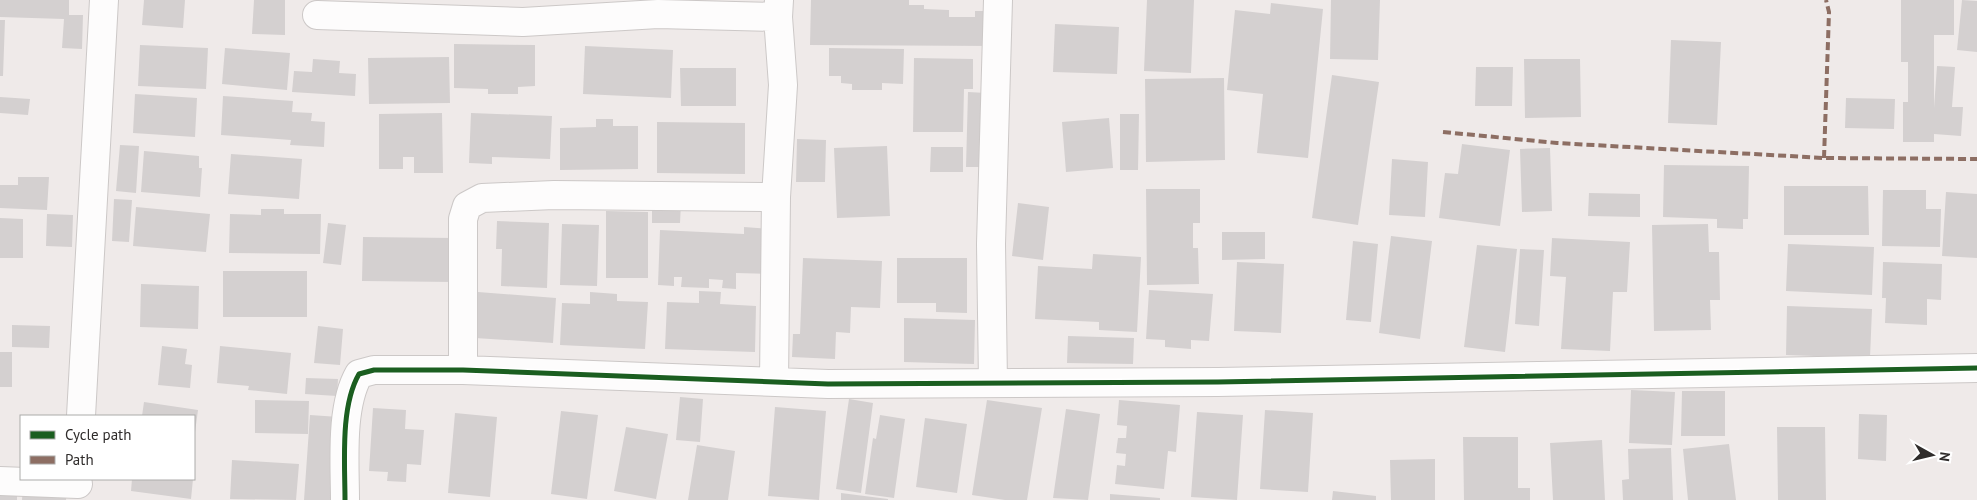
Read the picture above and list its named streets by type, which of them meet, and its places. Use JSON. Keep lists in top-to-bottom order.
{
  "legend": ["Cycle path", "Path"],
  "north": "right"
}
